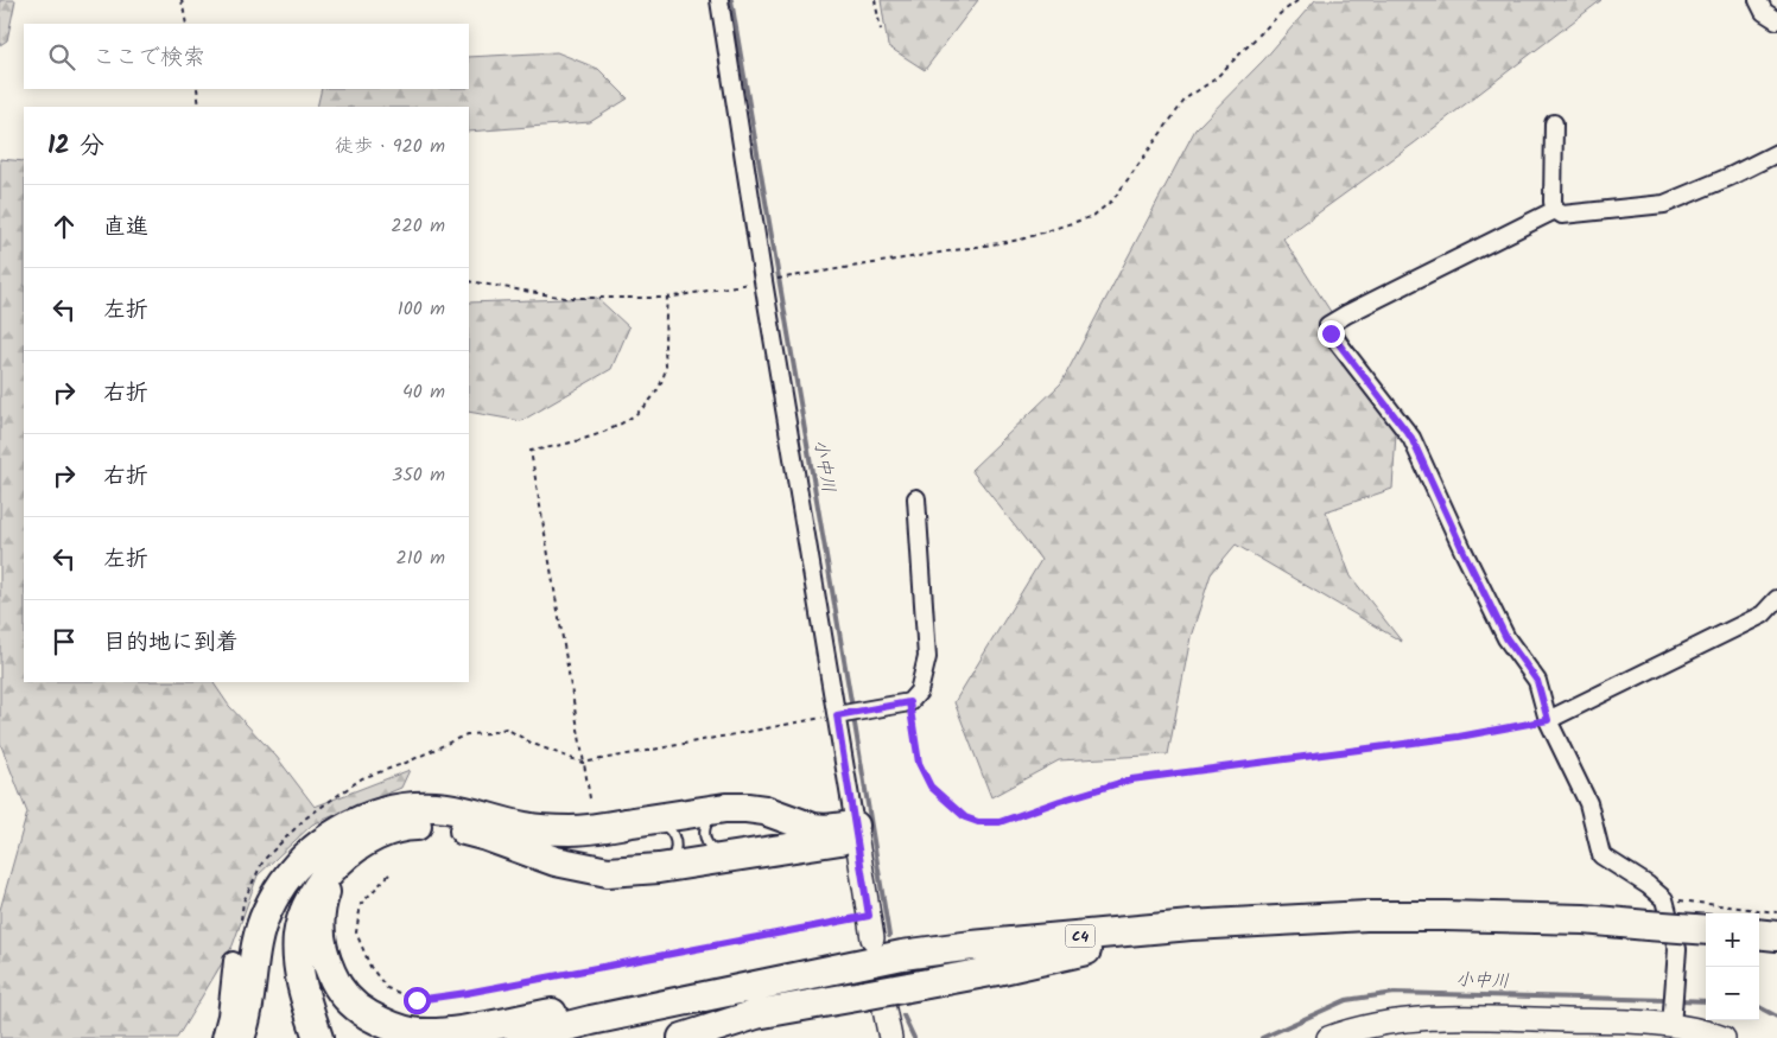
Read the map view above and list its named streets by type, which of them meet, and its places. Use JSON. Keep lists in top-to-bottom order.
{
  "streets": {
    "highway": ["C4"]
  },
  "water": ["小中川"],
  "page": {
    "search": "ここで検索",
    "heading": ["12 分", "徒歩 · 920 m"],
    "list": [
      ["直進", "220 m"],
      ["左折", "100 m"],
      ["右折", "40 m"],
      ["右折", "350 m"],
      ["左折", "210 m"],
      "目的地に到着"
    ],
    "map_buttons": ["+", "−"]
  }
}
